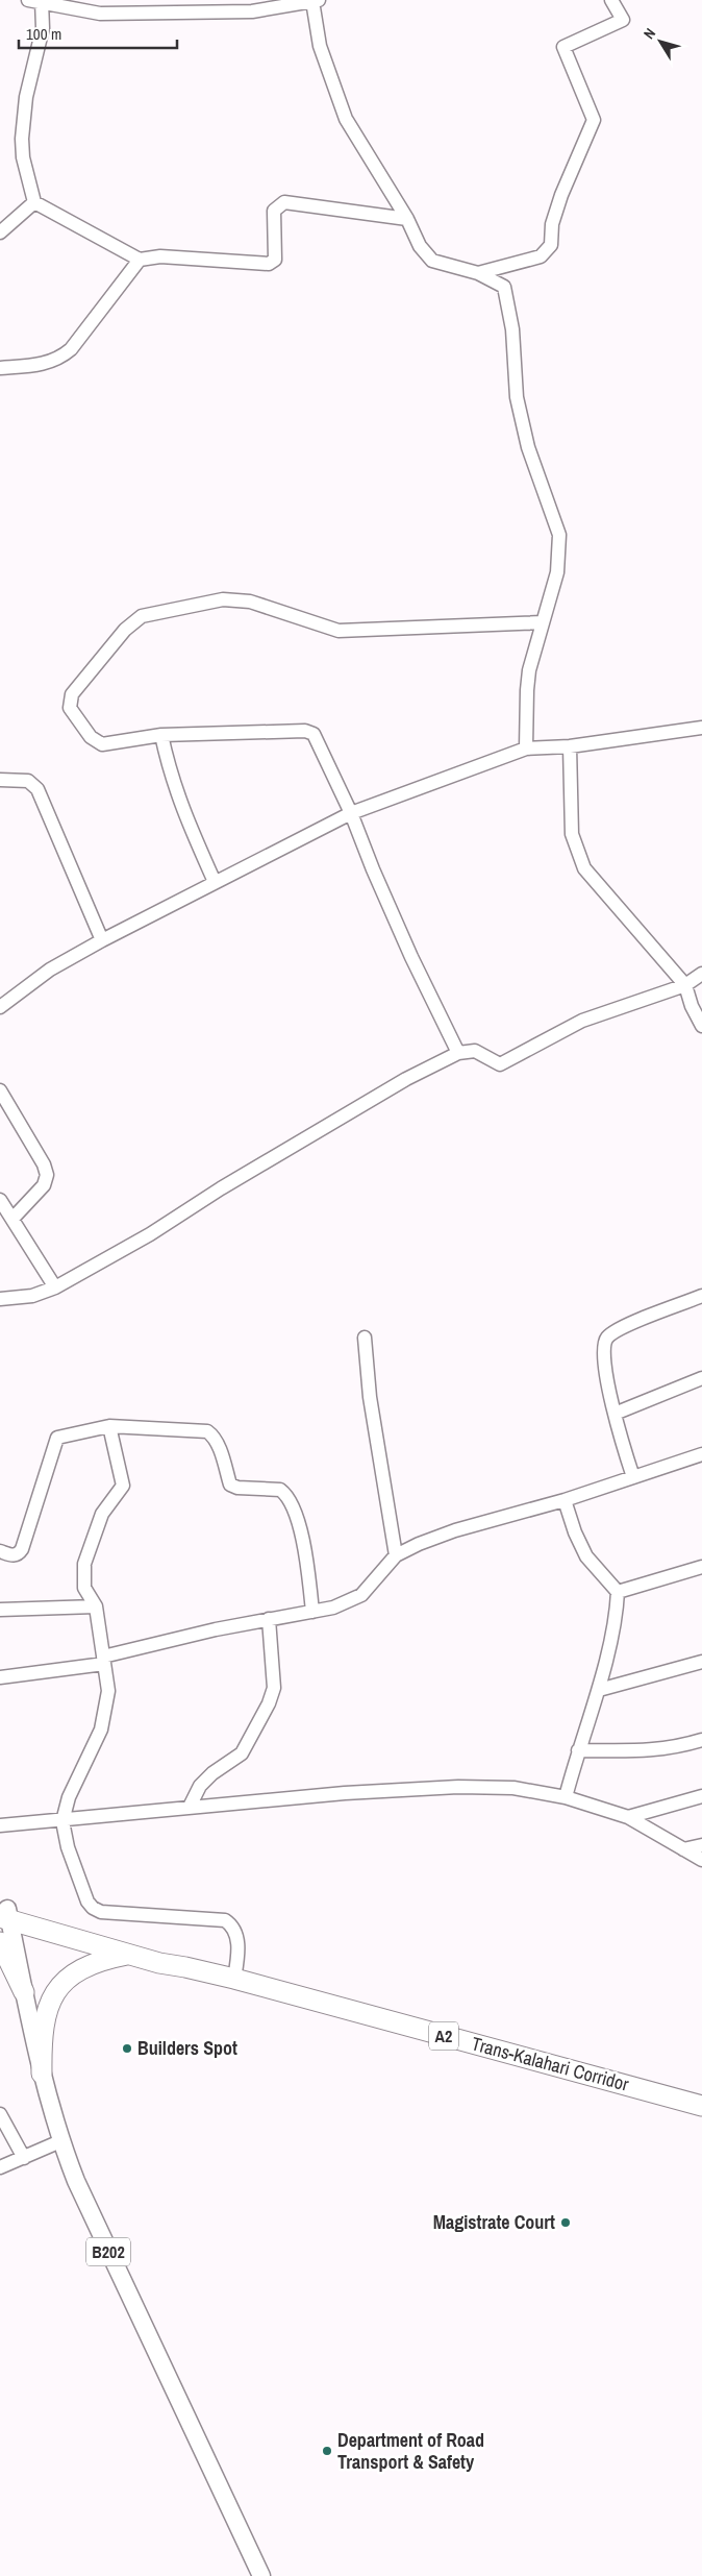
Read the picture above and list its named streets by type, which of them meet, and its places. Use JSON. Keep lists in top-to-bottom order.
{
  "streets": {
    "highway": ["A2", "Trans-Kalahari Corridor"],
    "main road": ["B202"]
  },
  "crossings": [
    ["Trans-Kalahari Corridor", "B202"]
  ],
  "places": ["Builders Spot", "Magistrate Court", "Department of Road Transport & Safety"],
  "scale_bar": "100 m",
  "north": "top left"
}
